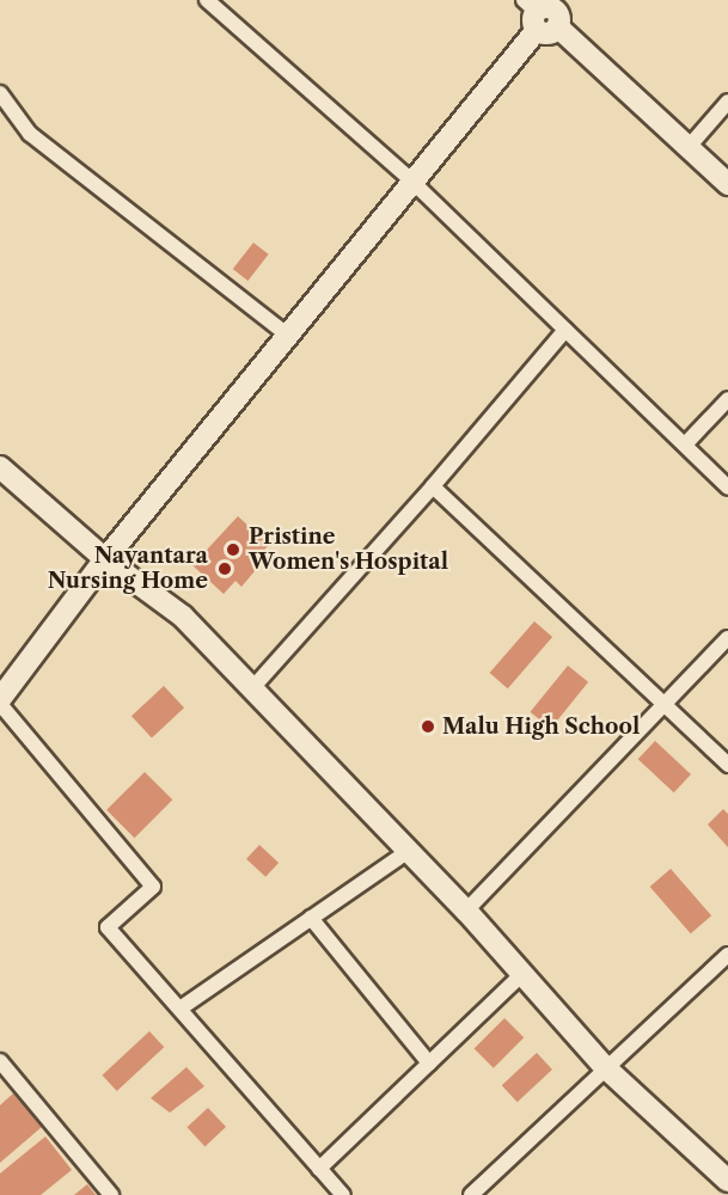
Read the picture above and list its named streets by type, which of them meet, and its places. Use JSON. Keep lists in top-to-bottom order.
{
  "places": ["Pristine Women's Hospital", "Nayantara Nursing Home", "Malu High School"]
}
